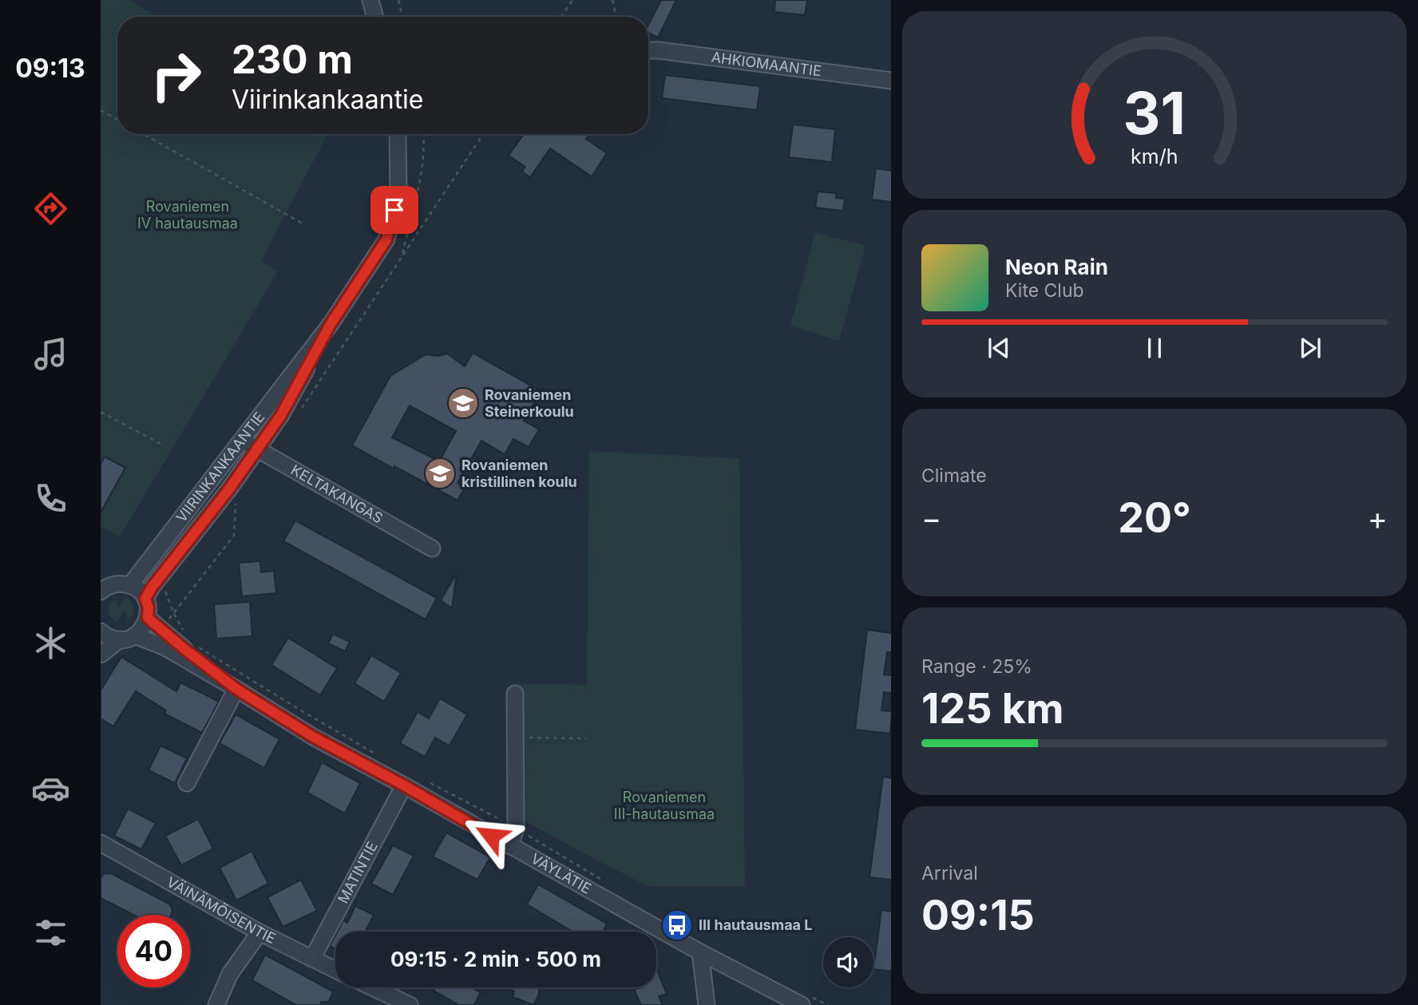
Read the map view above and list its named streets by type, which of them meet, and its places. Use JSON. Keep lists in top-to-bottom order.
{
  "streets": {
    "street": [
      "AHKIOMAANTIE",
      "VIIRINKANKAANTIE",
      "KELTAKANGAS",
      "MATINTIE",
      "VÄYLÄTIE",
      "VÄINÄMÖISENTIE"
    ]
  },
  "crossings": [
    ["VIIRINKANKAANTIE", "KELTAKANGAS"],
    ["MATINTIE", "VÄYLÄTIE"],
    ["MATINTIE", "VÄINÄMÖISENTIE"]
  ],
  "parks": ["Rovaniemen IV hautausmaa", "Rovaniemen III-hautausmaa"],
  "places": {
    "school or university": ["Rovaniemen Steinerkoulu", "Rovaniemen kristillinen koulu"],
    "bus stop": ["III hautausmaa L"]
  },
  "page": {
    "tabs": "09:13",
    "turn": ["230 m", "Viirinkankaantie"],
    "song": ["Neon Rain", "Kite Club"],
    "tile": [
      "Climate",
      ["Range · 25%", "125 km"],
      ["Arrival", "09:15"]
    ],
    "heat": ["−", "20°", "+"],
    "limit": "40",
    "trip": "09:15 · 2 min · 500 m",
    "gauge": ["31", "km/h"]
  }
}
